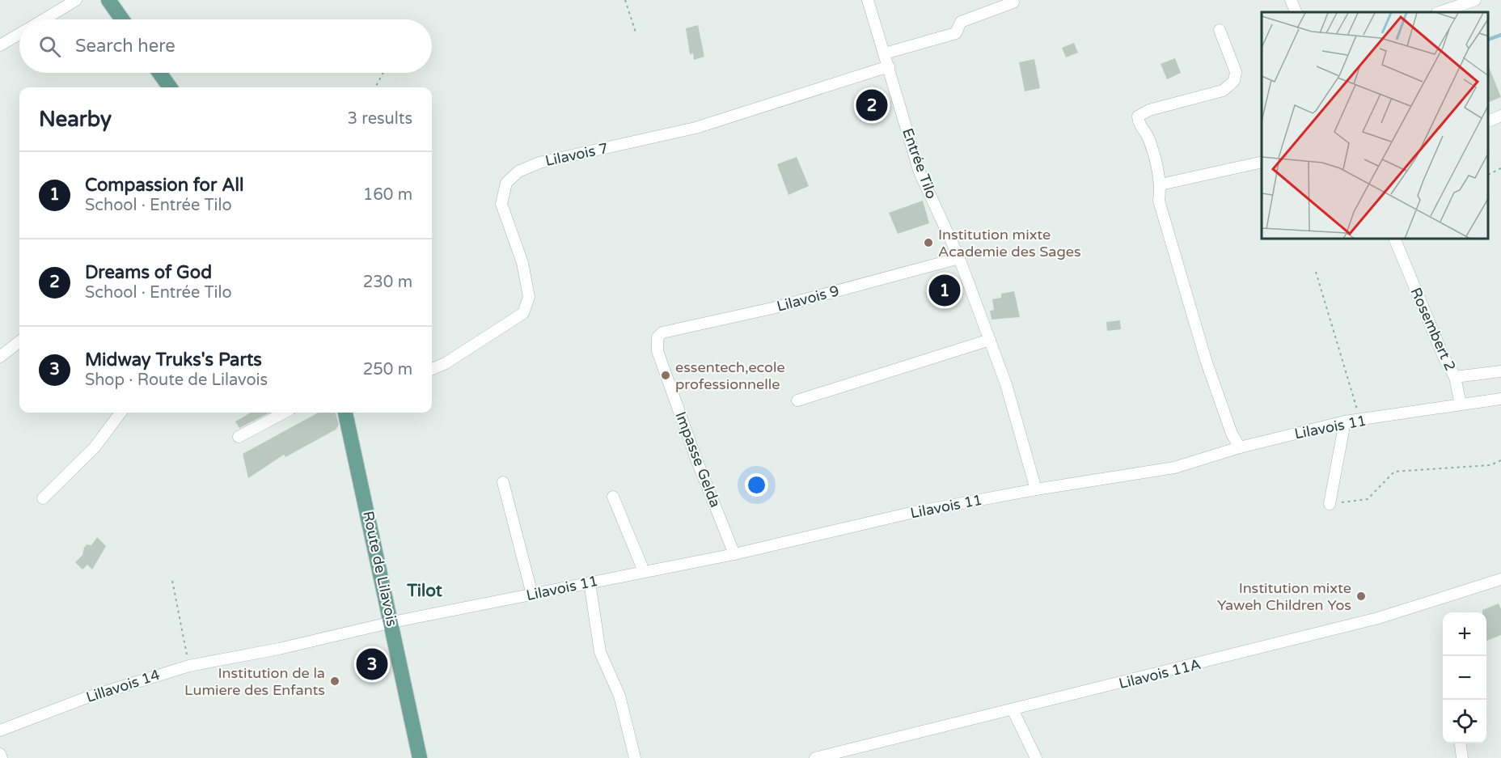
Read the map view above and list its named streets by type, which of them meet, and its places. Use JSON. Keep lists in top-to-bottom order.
{
  "streets": {
    "main road": ["Route de Lilavois"],
    "street": [
      "Lilavois 7",
      "Entrée Tilo",
      "Lilavois 9",
      "Rosembert 2",
      "Lilavois 11",
      "Impasse Gelda",
      "Lilavois 11A",
      "Lillavois 14"
    ]
  },
  "crossings": [
    ["Lilavois 7", "Entrée Tilo"],
    ["Entrée Tilo", "Lilavois 9"],
    ["Entrée Tilo", "Lilavois 11"],
    ["Lilavois 9", "Impasse Gelda"],
    ["Lilavois 11", "Impasse Gelda"],
    ["Lilavois 11", "Route de Lilavois"],
    ["Lilavois 11", "Lillavois 14"],
    ["Route de Lilavois", "Lillavois 14"]
  ],
  "districts": ["Tilot"],
  "places": [
    "Institution mixte Academie des Sages",
    "essentech,ecole professionnelle",
    "Institution mixte Yaweh Children Yos",
    "Institution de la Lumiere des Enfants"
  ],
  "page": {
    "search": "Search here",
    "pins": ["2", "1", "3"],
    "heading": ["Nearby", "3 results"],
    "list": [
      {
        "mark": "1",
        "name": "Compassion for All",
        "note": "School · Entrée Tilo",
        "value": "160 m"
      },
      {
        "mark": "2",
        "name": "Dreams of God",
        "note": "School · Entrée Tilo",
        "value": "230 m"
      },
      {
        "mark": "3",
        "name": "Midway Truks's Parts",
        "note": "Shop · Route de Lilavois",
        "value": "250 m"
      }
    ],
    "map_buttons": ["+", "−"]
  }
}
